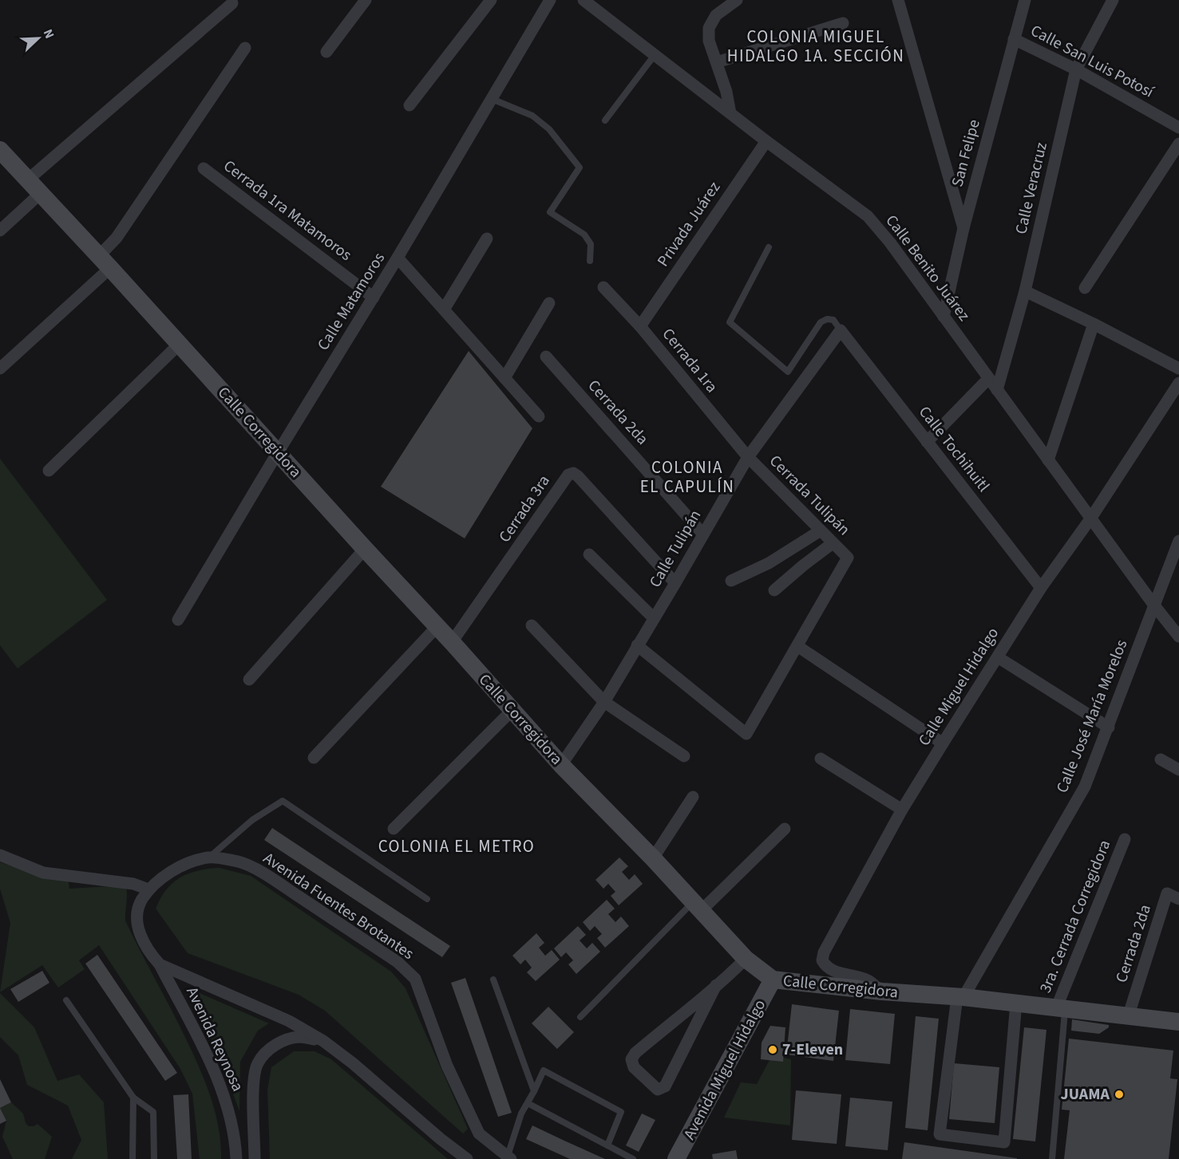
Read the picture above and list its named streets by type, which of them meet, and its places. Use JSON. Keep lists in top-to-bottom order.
{
  "streets": {
    "street": [
      "Calle San Luis Potosí",
      "San Felipe",
      "Calle Veracruz",
      "Cerrada 1ra Matamoros",
      "Privada Juárez",
      "Calle Benito Juárez",
      "Calle Matamoros",
      "Cerrada 1ra",
      "Cerrada 2da",
      "Calle Corregidora",
      "Calle Tochihuitl",
      "Cerrada Tulipán",
      "Cerrada 3ra",
      "Calle Tulipán",
      "Calle Miguel Hidalgo",
      "Calle José María Morelos",
      "Avenida Fuentes Brotantes",
      "3ra. Cerrada Corregidora",
      "Avenida Reynosa",
      "Avenida Miguel Hidalgo"
    ]
  },
  "crossings": [
    ["Calle San Luis Potosí", "San Felipe"],
    ["Calle San Luis Potosí", "Calle Veracruz"],
    ["San Felipe", "Calle Benito Juárez"],
    ["Calle Veracruz", "Calle Benito Juárez"],
    ["Cerrada 1ra Matamoros", "Calle Matamoros"],
    ["Privada Juárez", "Calle Benito Juárez"],
    ["Privada Juárez", "Cerrada 1ra"],
    ["Calle Benito Juárez", "Calle Miguel Hidalgo"],
    ["Calle Benito Juárez", "Calle José María Morelos"],
    ["Calle Matamoros", "Calle Corregidora"],
    ["Cerrada 1ra", "Cerrada Tulipán"],
    ["Cerrada 1ra", "Calle Tulipán"],
    ["Cerrada 2da", "Calle Corregidora"],
    ["Cerrada 2da", "Calle Tulipán"],
    ["Calle Corregidora", "Cerrada 3ra"],
    ["Calle Corregidora", "Calle Tulipán"],
    ["Calle Corregidora", "Calle Miguel Hidalgo"],
    ["Calle Corregidora", "Calle José María Morelos"],
    ["Calle Corregidora", "3ra. Cerrada Corregidora"],
    ["Calle Corregidora", "Avenida Miguel Hidalgo"],
    ["Calle Tochihuitl", "Calle Tulipán"],
    ["Calle Tochihuitl", "Calle Miguel Hidalgo"],
    ["Cerrada Tulipán", "Calle Tulipán"],
    ["Cerrada 3ra", "Calle Tulipán"],
    ["Avenida Fuentes Brotantes", "Avenida Reynosa"]
  ],
  "districts": ["COLONIA MIGUEL HIDALGO 1A. SECCIÓN", "COLONIA EL CAPULÍN", "COLONIA EL METRO"],
  "places": ["7-Eleven", "JUAMA"],
  "north": "top right"
}
